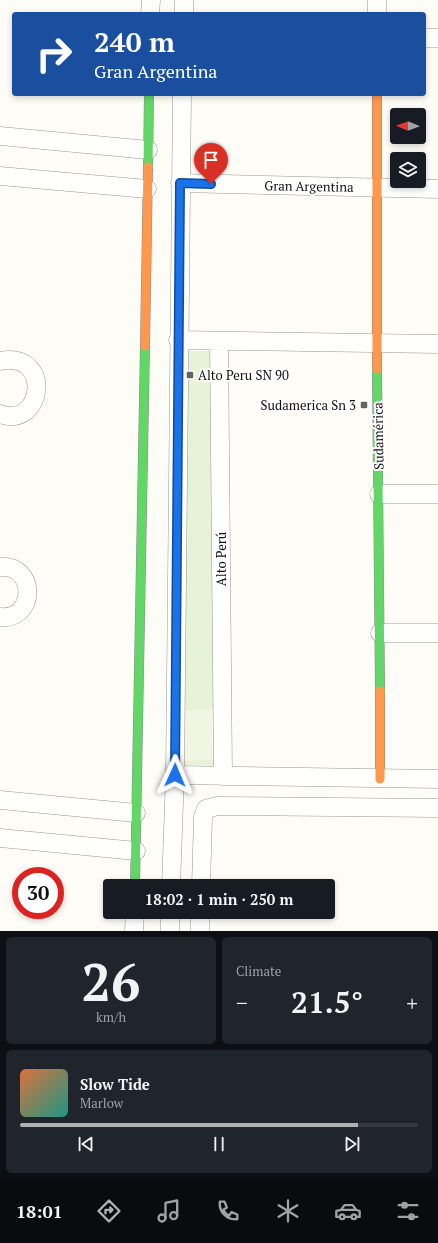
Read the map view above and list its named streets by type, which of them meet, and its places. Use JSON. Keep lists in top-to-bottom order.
{
  "streets": {
    "street": ["Gran Argentina", "Sudamérica", "Alto Perú"]
  },
  "crossings": [
    ["Gran Argentina", "Sudamérica"]
  ],
  "places": {
    "transit": ["Alto Peru SN 90", "Sudamerica Sn 3"]
  },
  "north": "left",
  "page": {
    "turn": ["240 m", "Gran Argentina"],
    "limit": "30",
    "trip": "18:02 · 1 min · 250 m",
    "tile": [
      ["26", "km/h"],
      "Climate"
    ],
    "heat": ["−", "21.5°", "+"],
    "song": ["Slow Tide", "Marlow"],
    "tabs": "18:01"
  }
}
